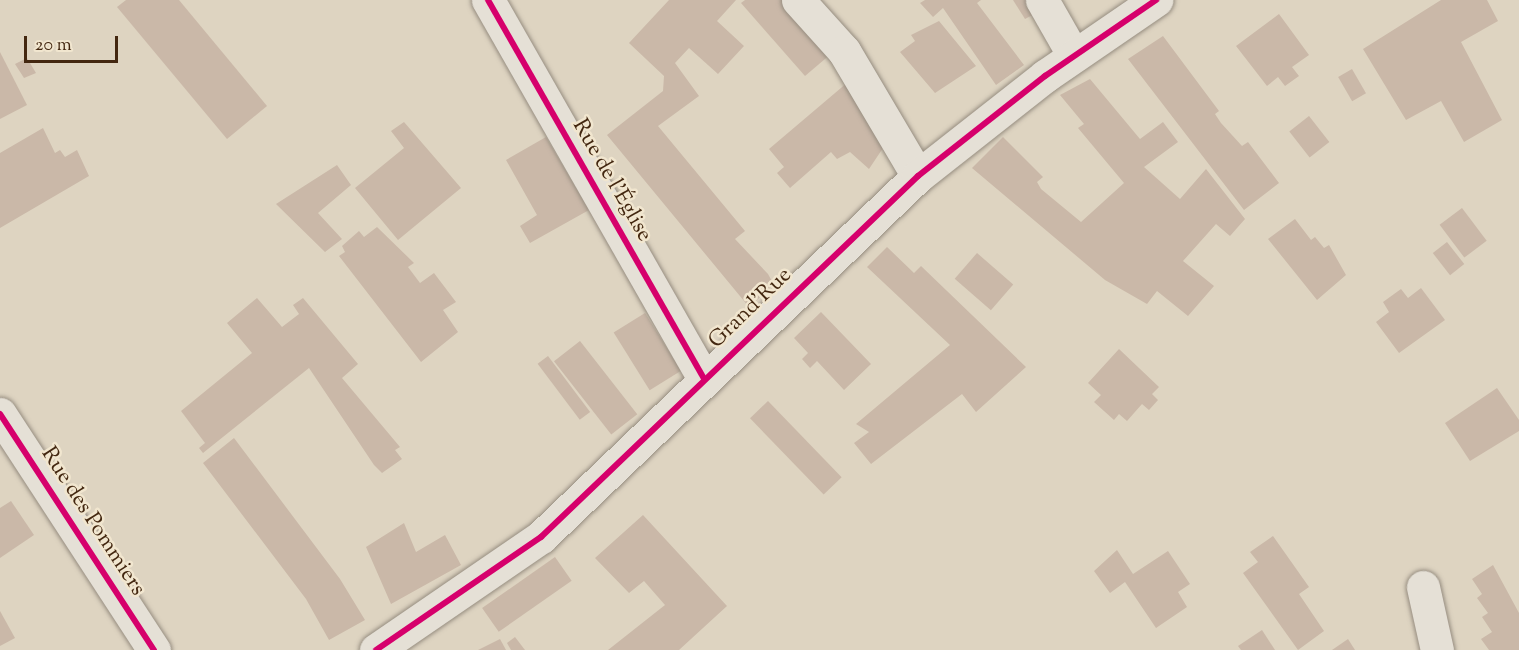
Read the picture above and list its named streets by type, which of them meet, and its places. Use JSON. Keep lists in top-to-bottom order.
{
  "streets": {
    "street": ["Rue de l'Église", "Grand'Rue", "Rue des Pommiers"]
  },
  "crossings": [
    ["Rue de l'Église", "Grand'Rue"]
  ],
  "scale_bar": "20 m"
}
